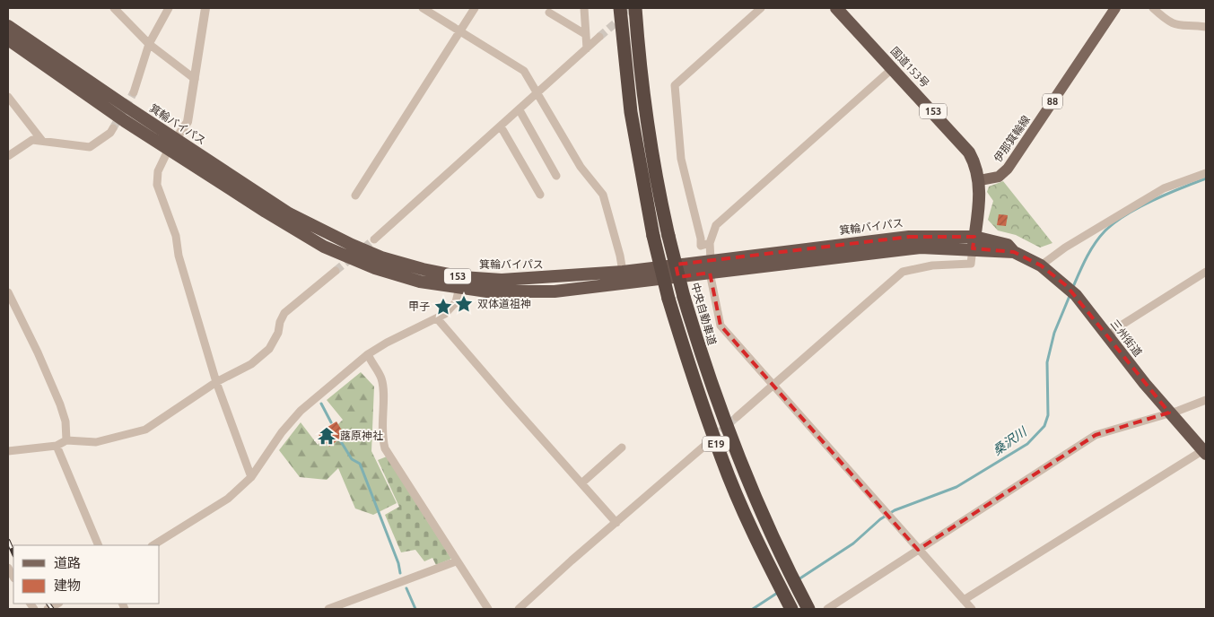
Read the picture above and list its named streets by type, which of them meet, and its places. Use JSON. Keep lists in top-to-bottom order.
{
  "streets": {
    "highway": [
      "国道153号",
      "153",
      "箕輪バイパス",
      "中央自動車道",
      "三州街道",
      "E19"
    ],
    "main road": ["88", "伊那箕輪線"]
  },
  "crossings": [
    ["国道153号", "箕輪バイパス"],
    ["国道153号", "伊那箕輪線"],
    ["国道153号", "三州街道"],
    ["箕輪バイパス", "三州街道"]
  ],
  "water": ["桑沢川"],
  "places": {
    "place": ["双体道祖神", "甲子"],
    "temple": ["蕗原神社"]
  },
  "legend": ["道路", "建物"]
}
